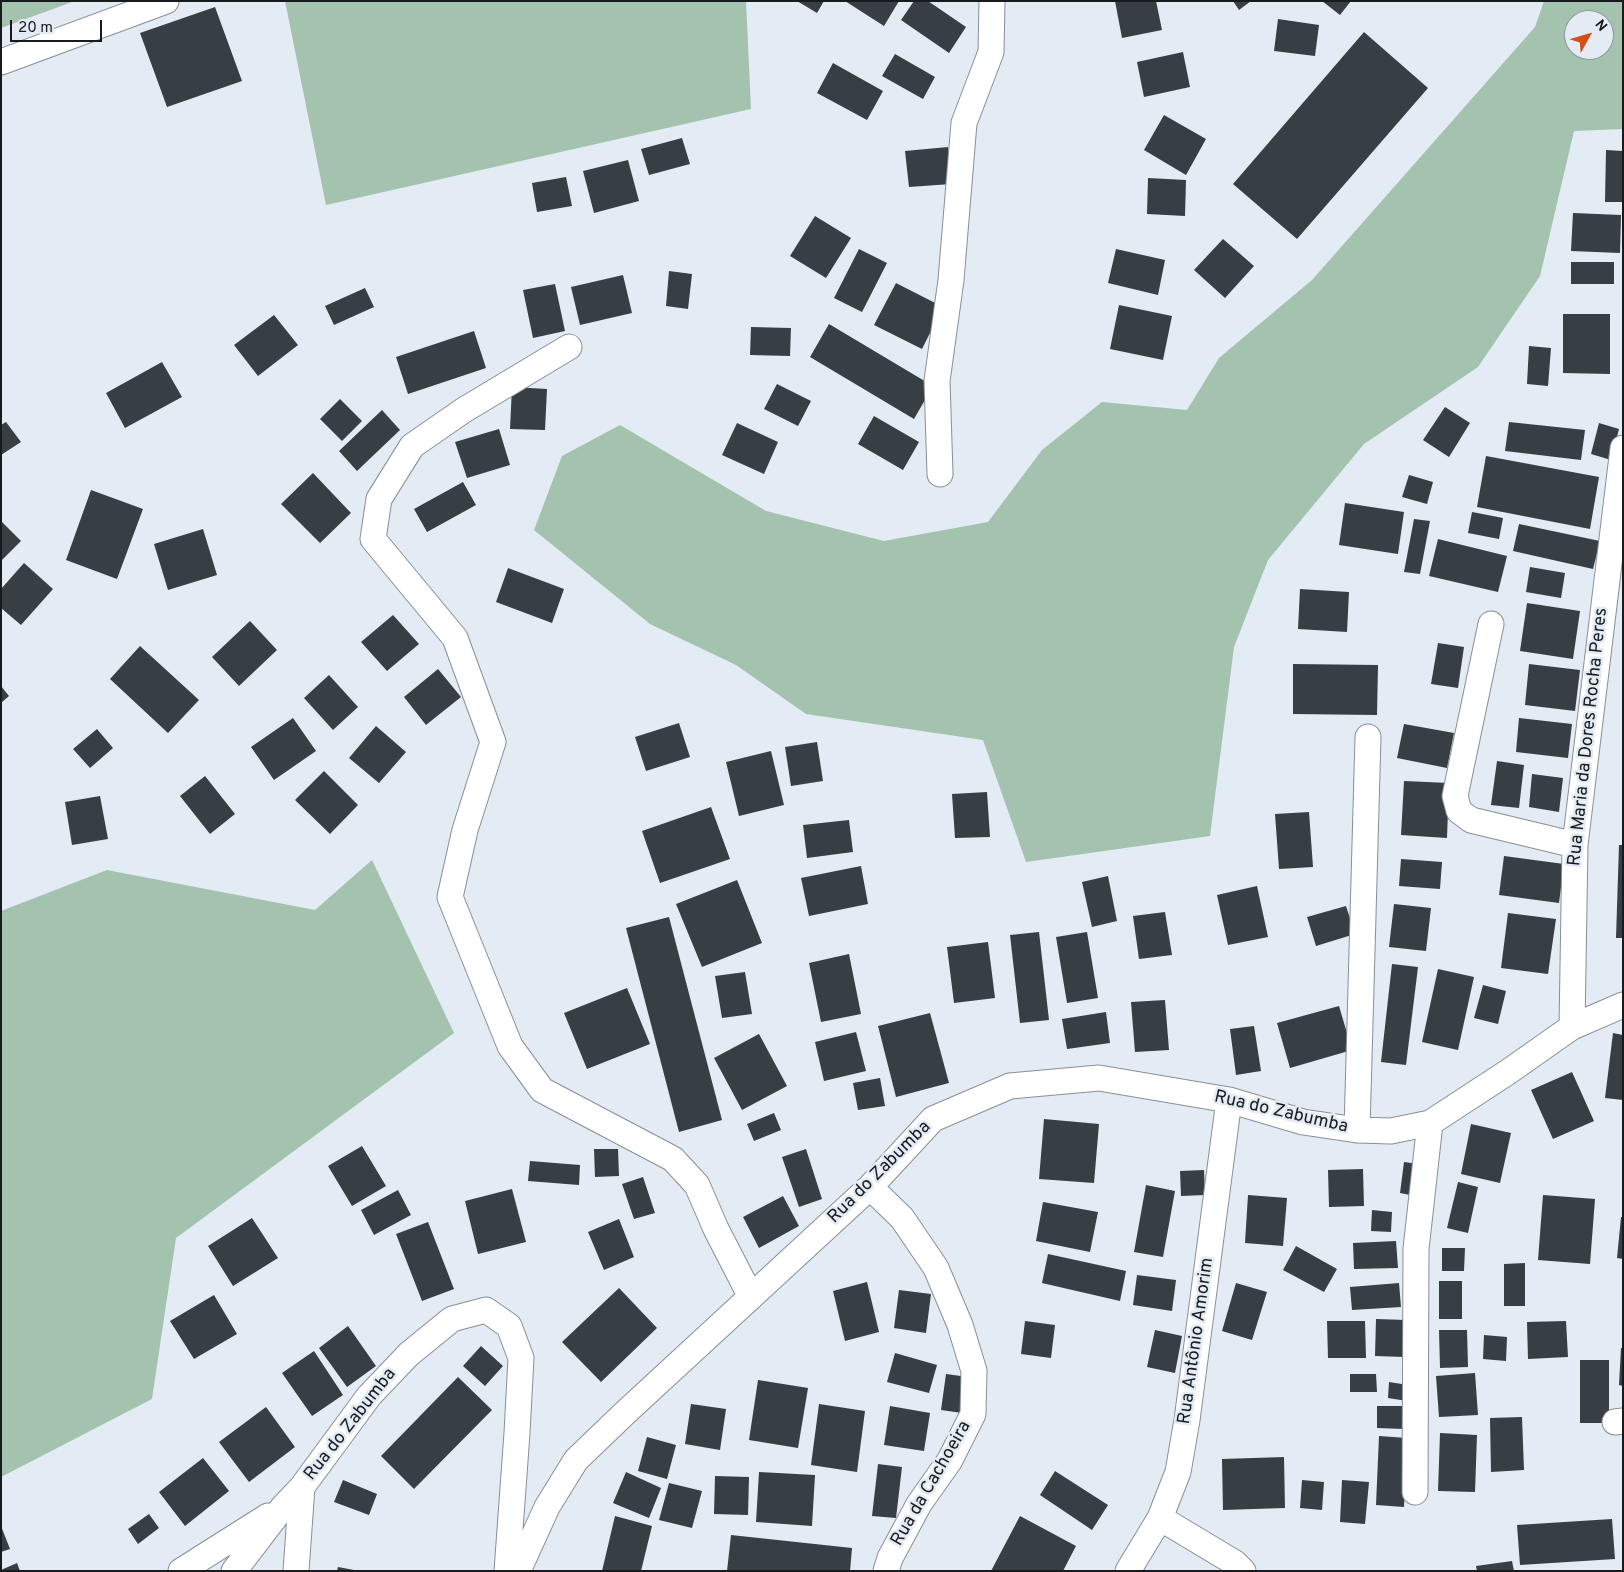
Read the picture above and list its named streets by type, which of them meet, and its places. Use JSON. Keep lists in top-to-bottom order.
{
  "streets": {
    "street": [
      "Rua Maria da Dores Rocha Peres",
      "Rua do Zabumba",
      "Rua Antônio Amorim",
      "Rua da Cachoeira"
    ]
  },
  "crossings": [
    ["Rua Maria da Dores Rocha Peres", "Rua do Zabumba"],
    ["Rua do Zabumba", "Rua Antônio Amorim"],
    ["Rua do Zabumba", "Rua da Cachoeira"]
  ],
  "scale_bar": "20 m",
  "north": "top right"
}
